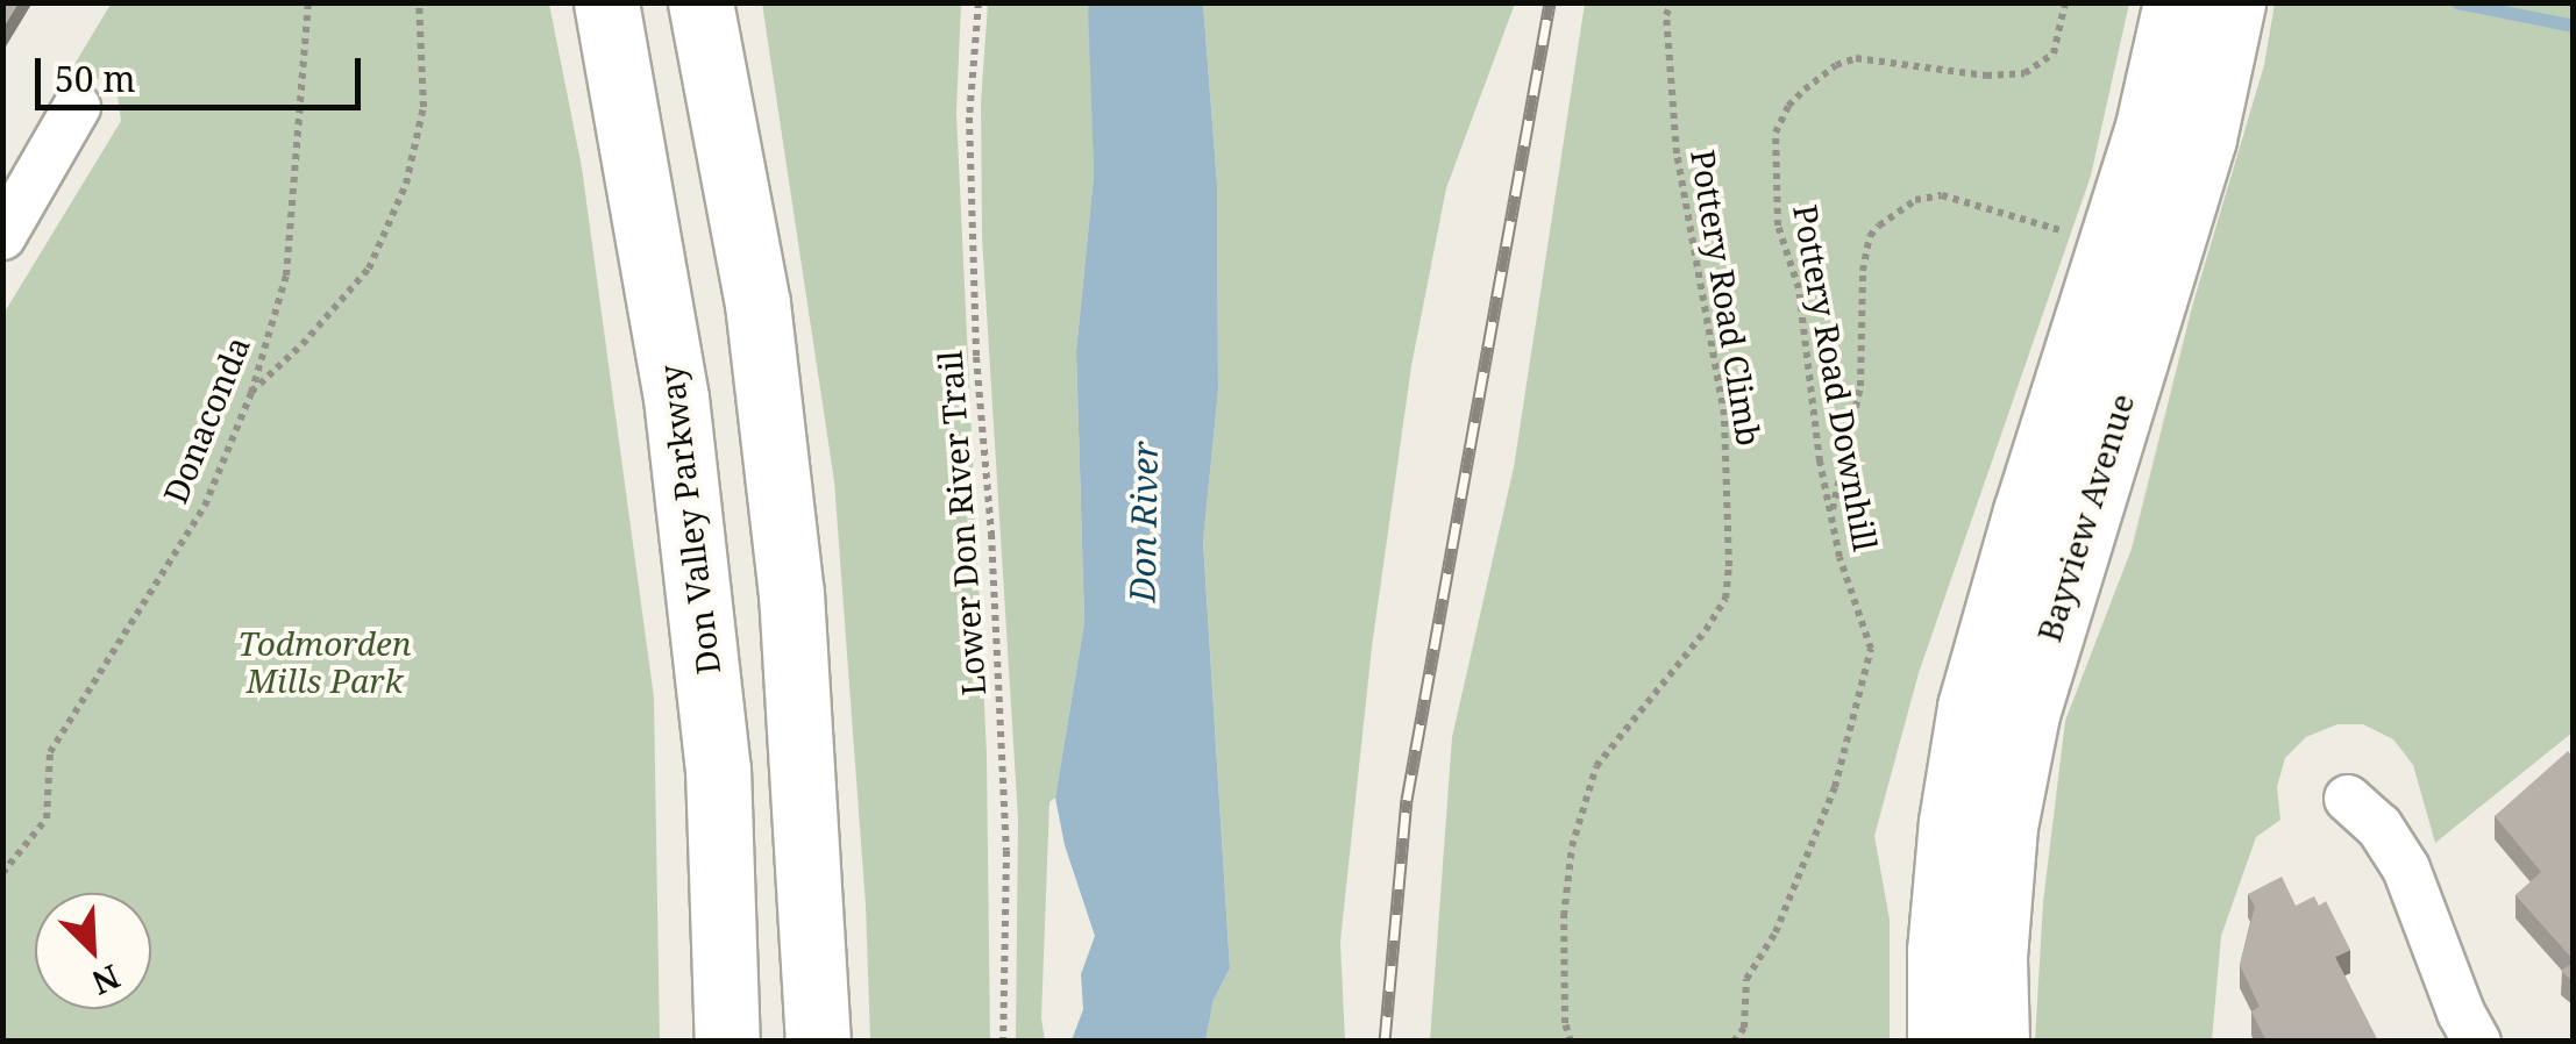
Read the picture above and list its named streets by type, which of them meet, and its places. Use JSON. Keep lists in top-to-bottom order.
{
  "streets": {
    "main road": ["Bayview Avenue", "Don Valley Parkway"],
    "path": [
      "Pottery Road Climb",
      "Pottery Road Downhill",
      "Donaconda",
      "Lower Don River Trail"
    ]
  },
  "water": ["Don River"],
  "parks": ["Todmorden Mills Park"],
  "scale_bar": "50 m",
  "north": "bottom right"
}
